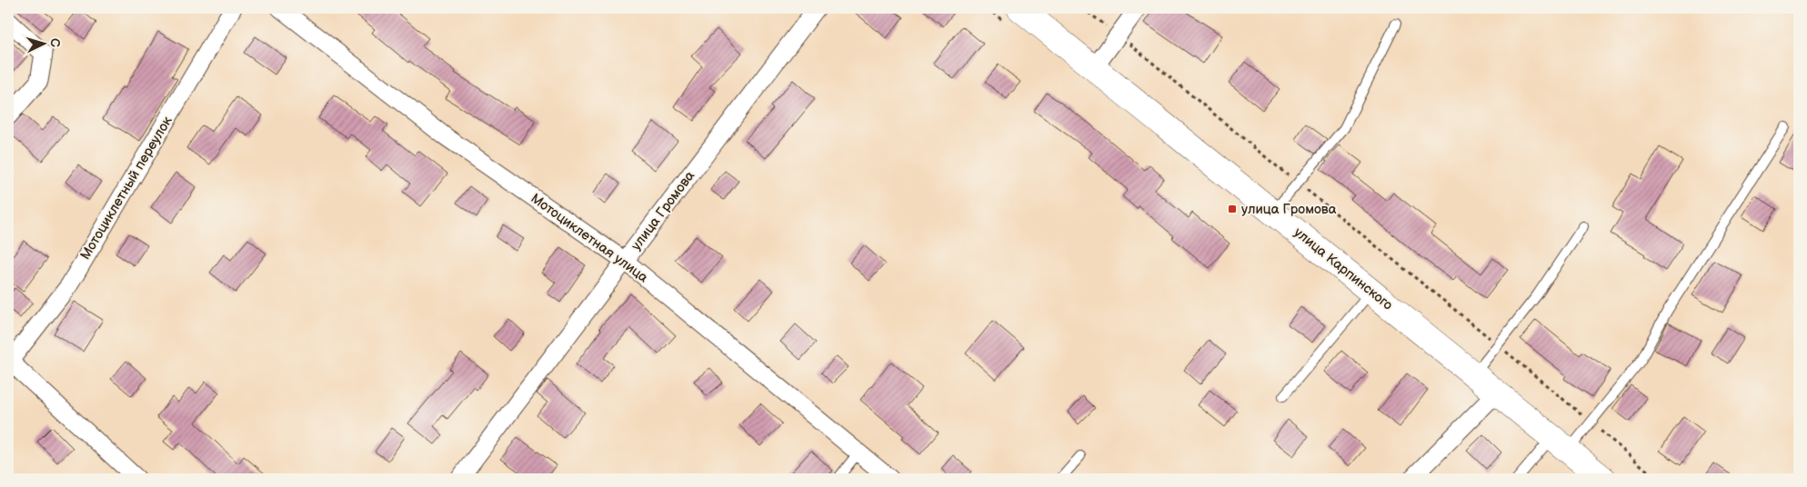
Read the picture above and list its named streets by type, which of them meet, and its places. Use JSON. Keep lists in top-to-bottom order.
{
  "streets": {
    "main road": ["улица Карпинского"],
    "street": ["Мотоциклетный переулок", "улица Громова", "Мотоциклетная улица"]
  },
  "crossings": [
    ["улица Громова", "Мотоциклетная улица"]
  ],
  "places": {
    "transit": ["улица Громова"]
  },
  "north": "right"
}
